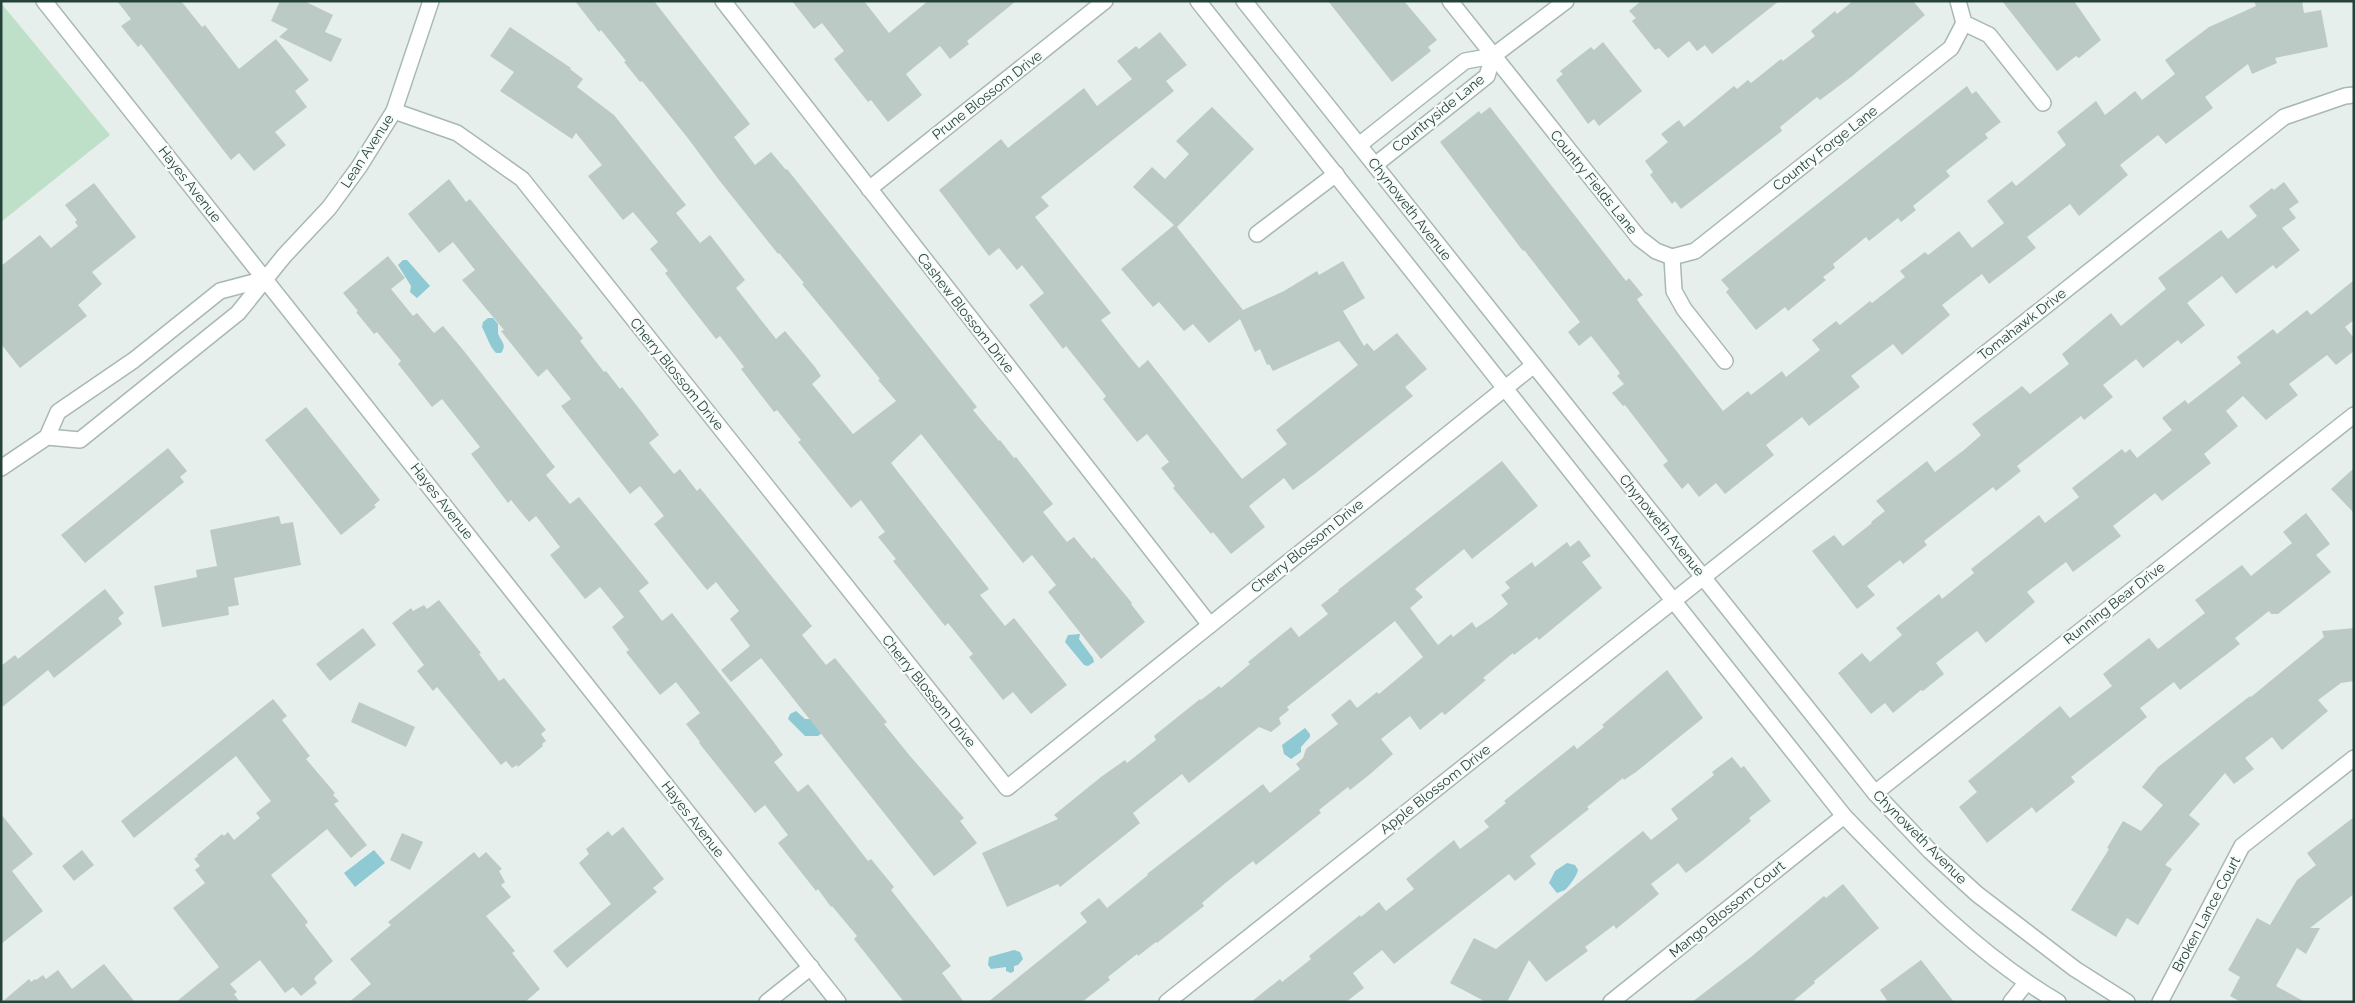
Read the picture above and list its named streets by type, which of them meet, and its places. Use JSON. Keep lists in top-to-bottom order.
{
  "streets": {
    "street": [
      "Prune Blossom Drive",
      "Countryside Lane",
      "Country Forge Lane",
      "Lean Avenue",
      "Country Fields Lane",
      "Hayes Avenue",
      "Chynoweth Avenue",
      "Cashew Blossom Drive",
      "Tomahawk Drive",
      "Cherry Blossom Drive",
      "Running Bear Drive",
      "Apple Blossom Drive",
      "Mango Blossom Court",
      "Broken Lance Court"
    ]
  },
  "crossings": [
    ["Prune Blossom Drive", "Cashew Blossom Drive"],
    ["Countryside Lane", "Country Fields Lane"],
    ["Countryside Lane", "Chynoweth Avenue"],
    ["Country Forge Lane", "Country Fields Lane"],
    ["Lean Avenue", "Hayes Avenue"],
    ["Lean Avenue", "Cherry Blossom Drive"],
    ["Chynoweth Avenue", "Tomahawk Drive"],
    ["Chynoweth Avenue", "Cherry Blossom Drive"],
    ["Chynoweth Avenue", "Running Bear Drive"],
    ["Chynoweth Avenue", "Apple Blossom Drive"],
    ["Cashew Blossom Drive", "Cherry Blossom Drive"],
    ["Tomahawk Drive", "Apple Blossom Drive"]
  ]
}
